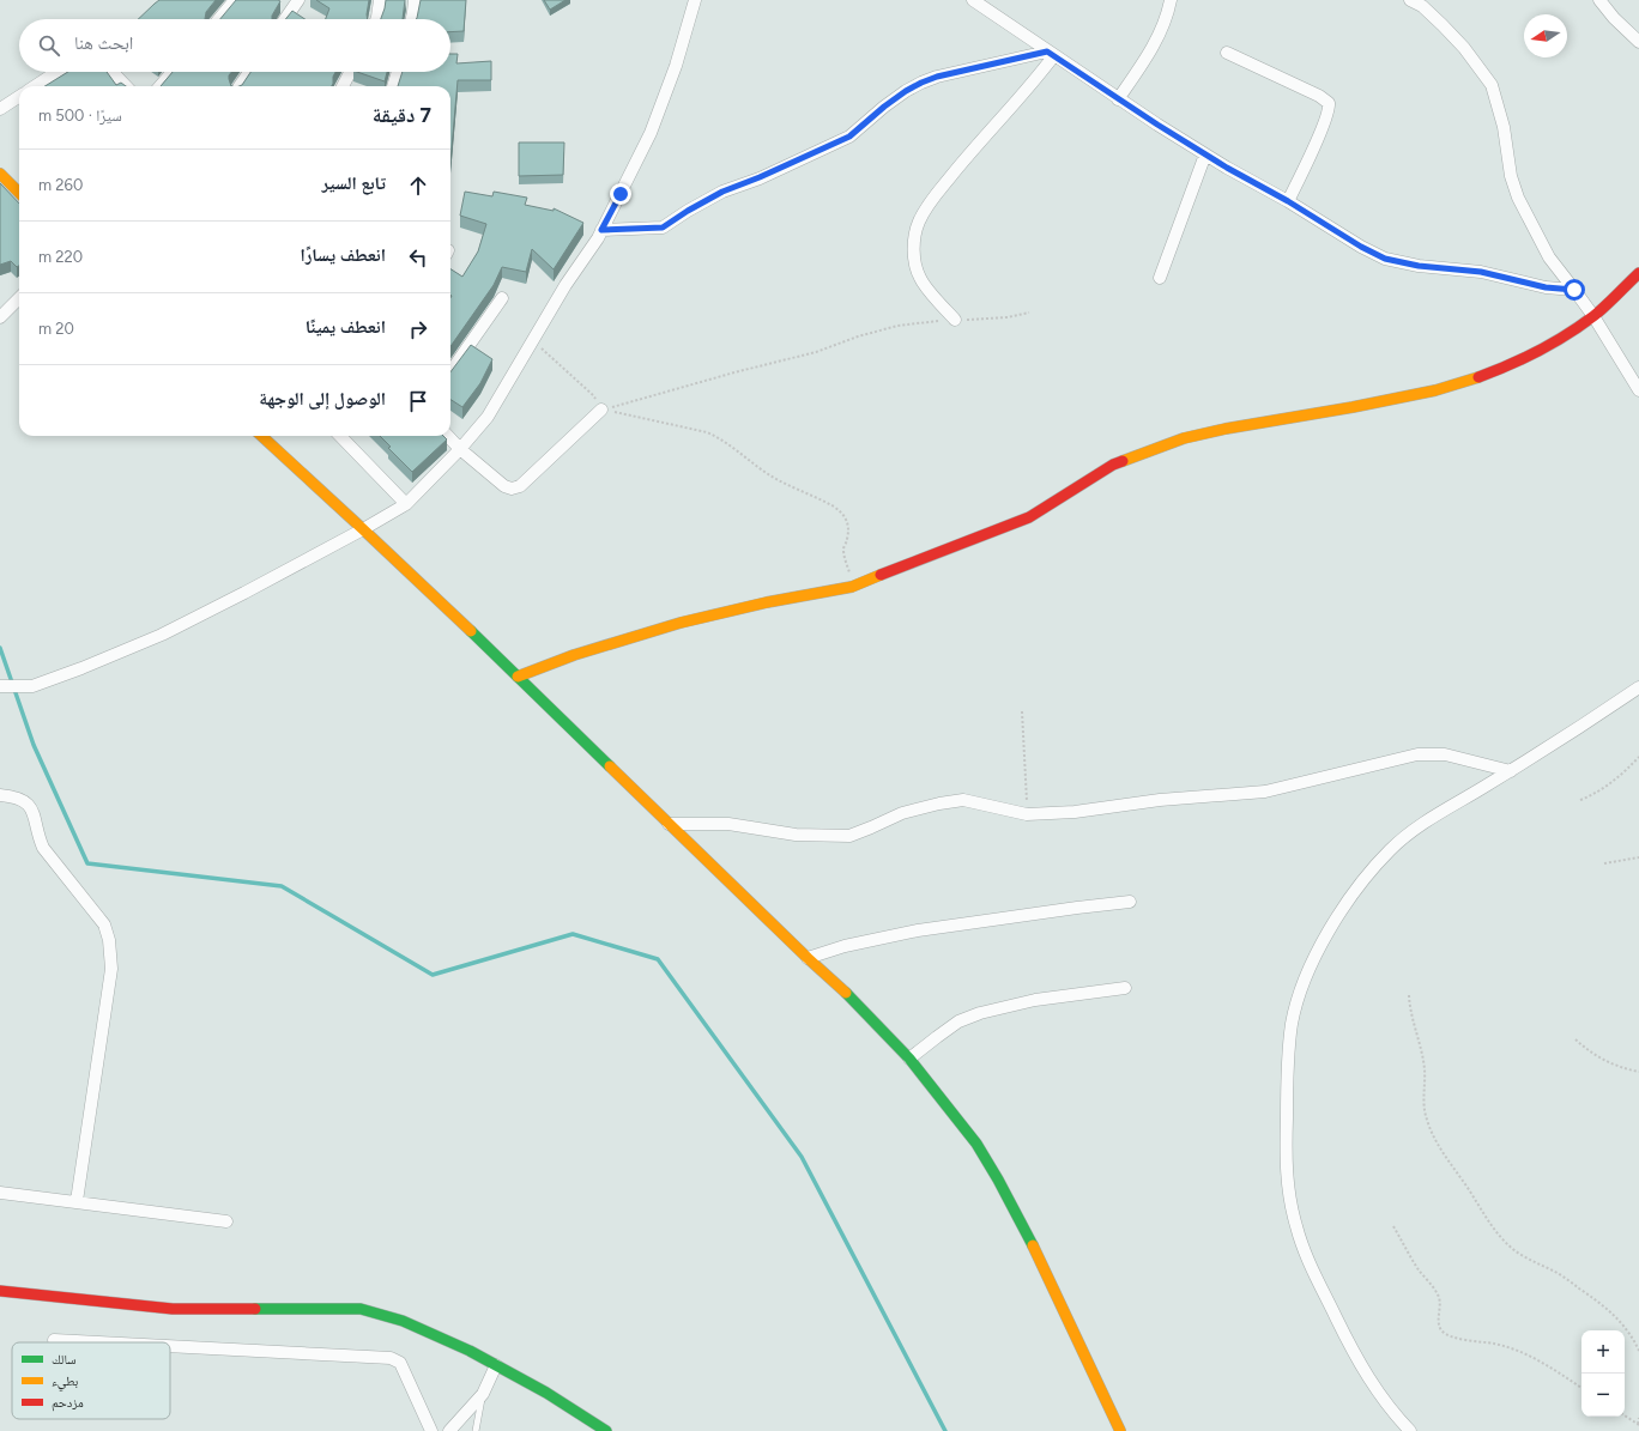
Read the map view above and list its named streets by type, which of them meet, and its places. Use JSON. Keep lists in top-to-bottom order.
{
  "legend": ["سالك", "بطيء", "مزدحم"],
  "north": "left",
  "page": {
    "search": "ابحث هنا",
    "heading": ["7 دقيقة", "سيرًا · 500 m"],
    "list": [
      ["تابع السير", "260 m"],
      ["انعطف يسارًا", "220 m"],
      ["انعطف يمينًا", "20 m"],
      "الوصول إلى الوجهة"
    ],
    "map_buttons": ["+", "−"]
  }
}
